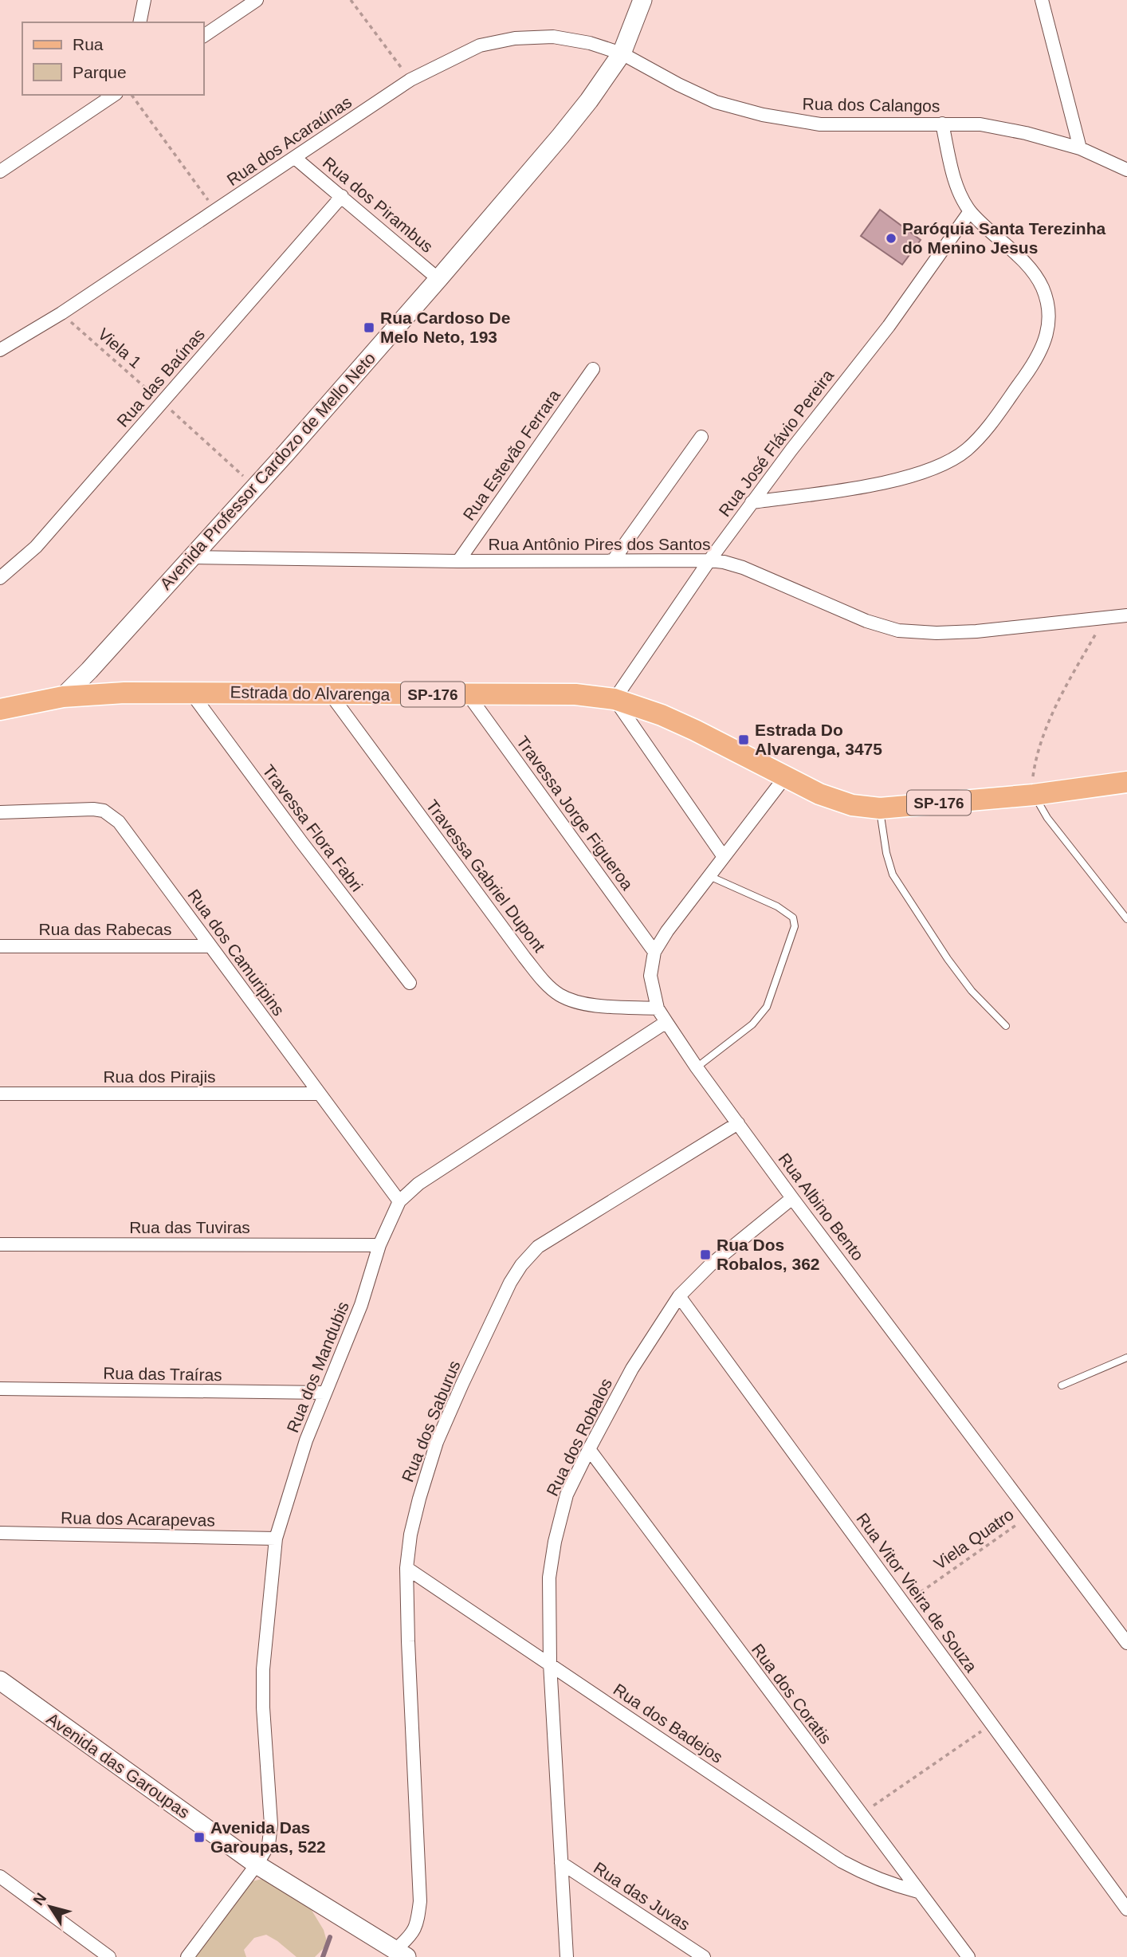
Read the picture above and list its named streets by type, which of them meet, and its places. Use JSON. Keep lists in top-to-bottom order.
{
  "streets": {
    "main road": [
      "Avenida Professor Cardozo de Mello Neto",
      "Estrada do Alvarenga",
      "SP-176",
      "Avenida das Garoupas"
    ],
    "street": [
      "Rua dos Calangos",
      "Rua dos Acaraúnas",
      "Rua dos Pirambus",
      "Rua das Baúnas",
      "Rua José Flávio Pereira",
      "Rua Estevão Ferrara",
      "Rua Antônio Pires dos Santos",
      "Travessa Jorge Figueroa",
      "Travessa Flora Fabri",
      "Travessa Gabriel Dupont",
      "Rua das Rabecas",
      "Rua dos Camuripins",
      "Rua dos Pirajis",
      "Rua Albino Bento",
      "Rua das Tuviras",
      "Rua dos Mandubis",
      "Rua das Traíras",
      "Rua dos Saburus",
      "Rua dos Robalos",
      "Rua dos Acarapevas",
      "Rua Vitor Vieira de Souza",
      "Rua dos Coratis",
      "Rua dos Badejos",
      "Rua das Juvas"
    ],
    "path": ["Viela 1", "Viela Quatro"]
  },
  "crossings": [
    ["Rua dos Calangos", "Rua dos Acaraúnas"],
    ["Rua dos Calangos", "Avenida Professor Cardozo de Mello Neto"],
    ["Rua dos Acaraúnas", "Rua dos Pirambus"],
    ["Rua dos Acaraúnas", "Viela 1"],
    ["Rua dos Acaraúnas", "Avenida Professor Cardozo de Mello Neto"],
    ["Rua dos Pirambus", "Rua das Baúnas"],
    ["Rua dos Pirambus", "Avenida Professor Cardozo de Mello Neto"],
    ["Viela 1", "Rua das Baúnas"],
    ["Viela 1", "Avenida Professor Cardozo de Mello Neto"],
    ["Rua José Flávio Pereira", "Rua Antônio Pires dos Santos"],
    ["Rua José Flávio Pereira", "Estrada do Alvarenga"],
    ["Rua Estevão Ferrara", "Rua Antônio Pires dos Santos"],
    ["Avenida Professor Cardozo de Mello Neto", "Rua Antônio Pires dos Santos"],
    ["Avenida Professor Cardozo de Mello Neto", "Estrada do Alvarenga"],
    ["Estrada do Alvarenga", "Travessa Jorge Figueroa"],
    ["Estrada do Alvarenga", "Travessa Flora Fabri"],
    ["Estrada do Alvarenga", "Travessa Gabriel Dupont"],
    ["Estrada do Alvarenga", "Rua Albino Bento"],
    ["Travessa Jorge Figueroa", "Rua Albino Bento"],
    ["Travessa Gabriel Dupont", "Rua Albino Bento"],
    ["Rua das Rabecas", "Rua dos Camuripins"],
    ["Rua dos Camuripins", "Rua dos Pirajis"],
    ["Rua dos Camuripins", "Rua dos Mandubis"],
    ["Rua Albino Bento", "Rua dos Mandubis"],
    ["Rua Albino Bento", "Rua dos Saburus"],
    ["Rua Albino Bento", "Rua dos Robalos"],
    ["Rua Albino Bento", "Viela Quatro"],
    ["Rua das Tuviras", "Rua dos Mandubis"],
    ["Rua dos Mandubis", "Rua das Traíras"],
    ["Rua dos Mandubis", "Rua dos Acarapevas"],
    ["Rua dos Mandubis", "Avenida das Garoupas"],
    ["Rua dos Saburus", "Rua dos Badejos"],
    ["Rua dos Saburus", "Avenida das Garoupas"],
    ["Rua dos Robalos", "Rua Vitor Vieira de Souza"],
    ["Rua dos Robalos", "Rua dos Coratis"],
    ["Rua dos Robalos", "Rua dos Badejos"],
    ["Rua dos Robalos", "Rua das Juvas"],
    ["Viela Quatro", "Rua Vitor Vieira de Souza"],
    ["Rua dos Coratis", "Rua dos Badejos"]
  ],
  "places": {
    "other": ["Paróquia Santa Terezinha do Menino Jesus"],
    "transit": [
      "Rua Cardoso De Melo Neto, 193",
      "Estrada Do Alvarenga, 3475",
      "Rua Dos Robalos, 362",
      "Avenida Das Garoupas, 522"
    ]
  },
  "legend": ["Rua", "Parque"],
  "north": "top left"
}
